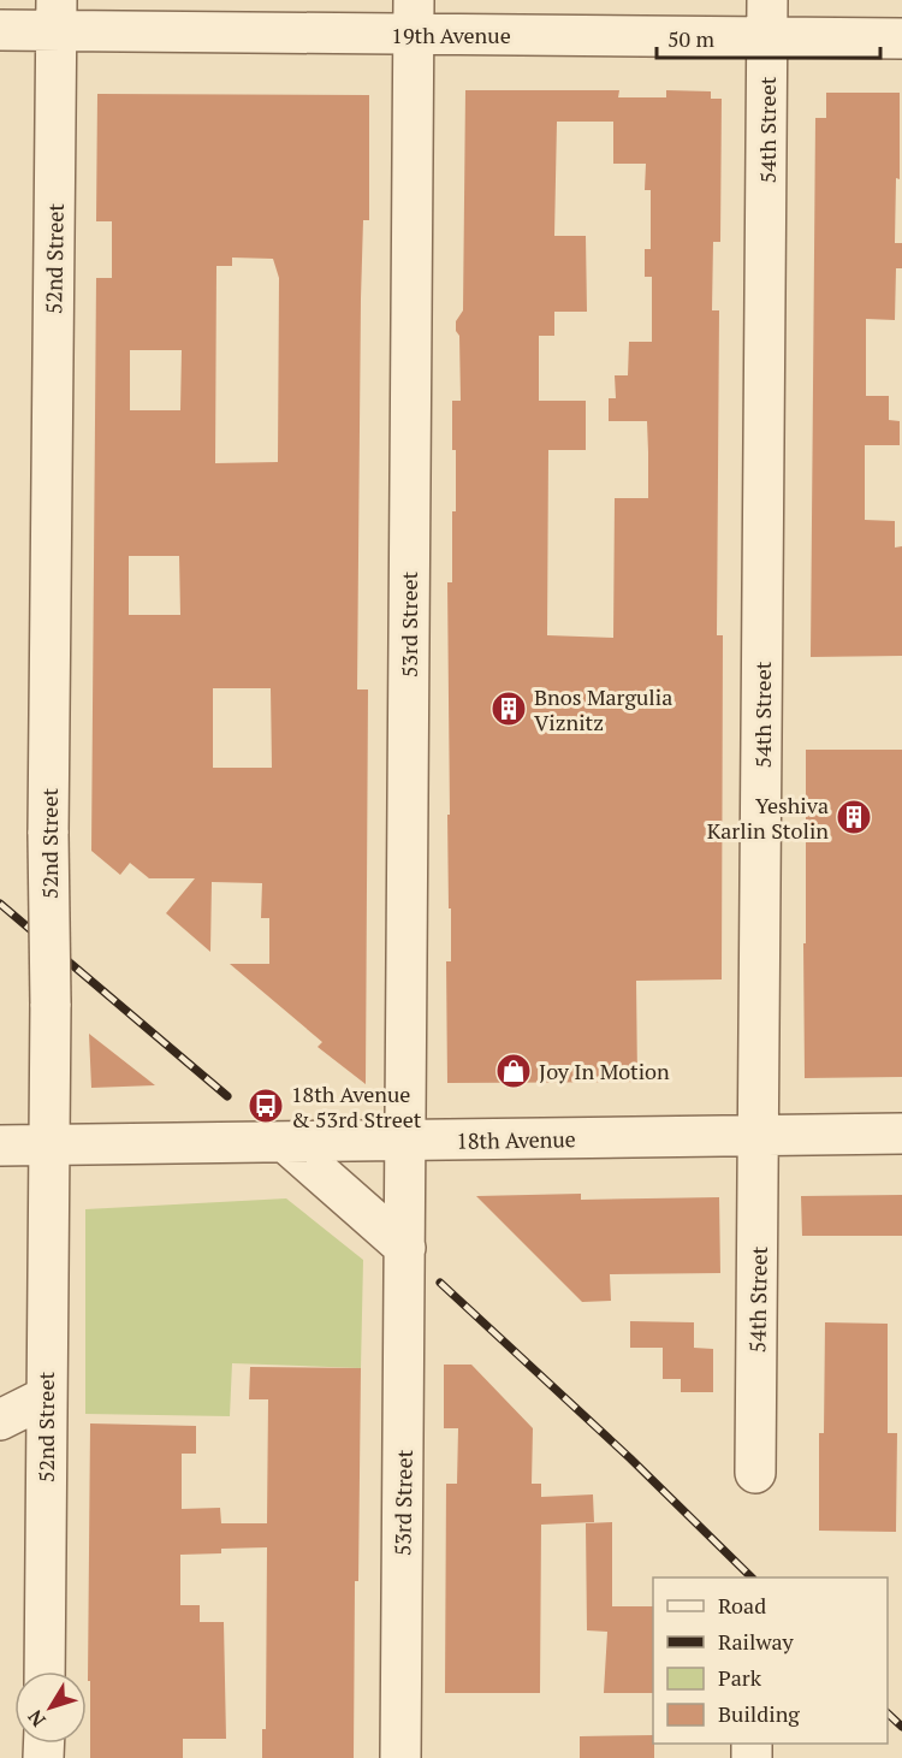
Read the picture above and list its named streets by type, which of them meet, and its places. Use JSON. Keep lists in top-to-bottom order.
{
  "streets": {
    "street": [
      "19th Avenue",
      "54th Street",
      "52nd Street",
      "53rd Street",
      "18th Avenue"
    ]
  },
  "crossings": [
    ["19th Avenue", "54th Street"],
    ["19th Avenue", "52nd Street"],
    ["19th Avenue", "53rd Street"],
    ["54th Street", "18th Avenue"],
    ["52nd Street", "18th Avenue"],
    ["53rd Street", "18th Avenue"]
  ],
  "places": {
    "building": ["Bnos Margulia Viznitz", "Yeshiva Karlin Stolin"],
    "shop": ["Joy In Motion"],
    "bus stop": ["18th Avenue & 53rd Street"]
  },
  "legend": [
    "Road",
    "Railway",
    "Park",
    "Building"
  ],
  "scale_bar": "50 m",
  "north": "bottom left"
}
